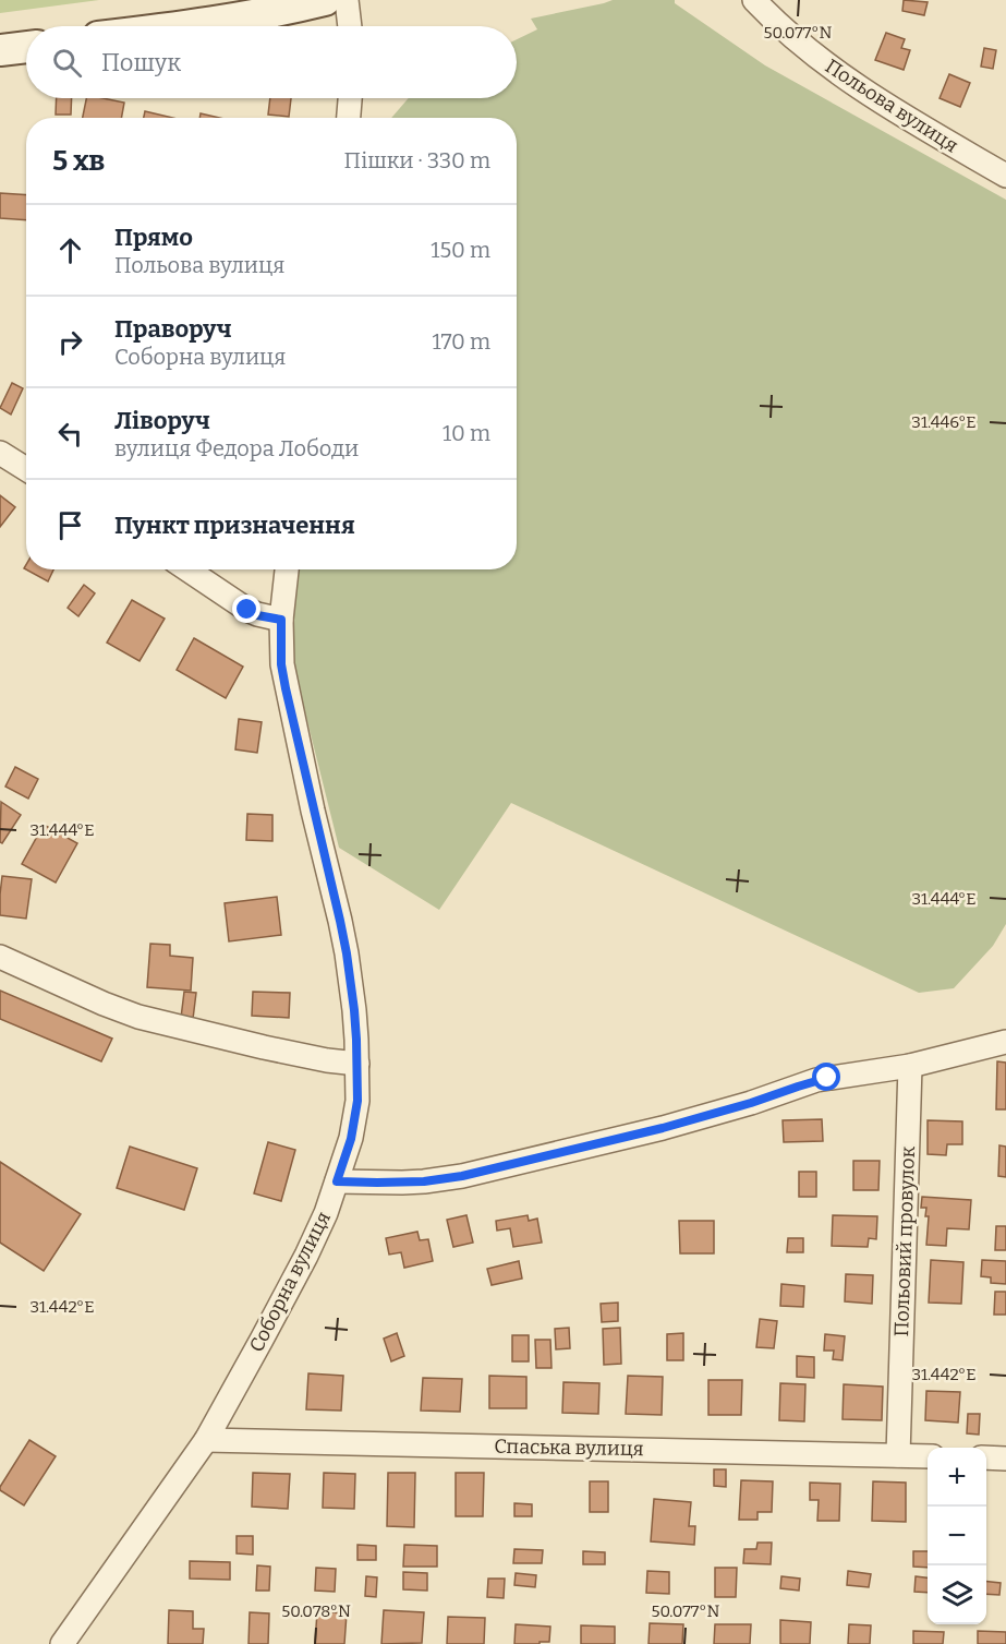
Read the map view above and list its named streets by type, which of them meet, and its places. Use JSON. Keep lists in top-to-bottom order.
{
  "streets": {
    "street": [
      "Польова вулиця",
      "Польовий провулок",
      "Соборна вулиця",
      "Спаська вулиця"
    ]
  },
  "crossings": [
    ["Польовий провулок", "Спаська вулиця"],
    ["Соборна вулиця", "Спаська вулиця"]
  ],
  "page": {
    "search": "Пошук",
    "heading": ["5 хв", "Пішки · 330 m"],
    "list": [
      ["Прямо", "Польова вулиця", "150 m"],
      ["Праворуч", "Соборна вулиця", "170 m"],
      ["Ліворуч", "вулиця Федора Лободи", "10 m"],
      "Пункт призначення"
    ],
    "map_buttons": ["+", "−"]
  },
  "coordinates": [
    "50.077°N",
    "31.446°E",
    "31.444°E",
    "31.442°E",
    "50.078°N"
  ]
}
